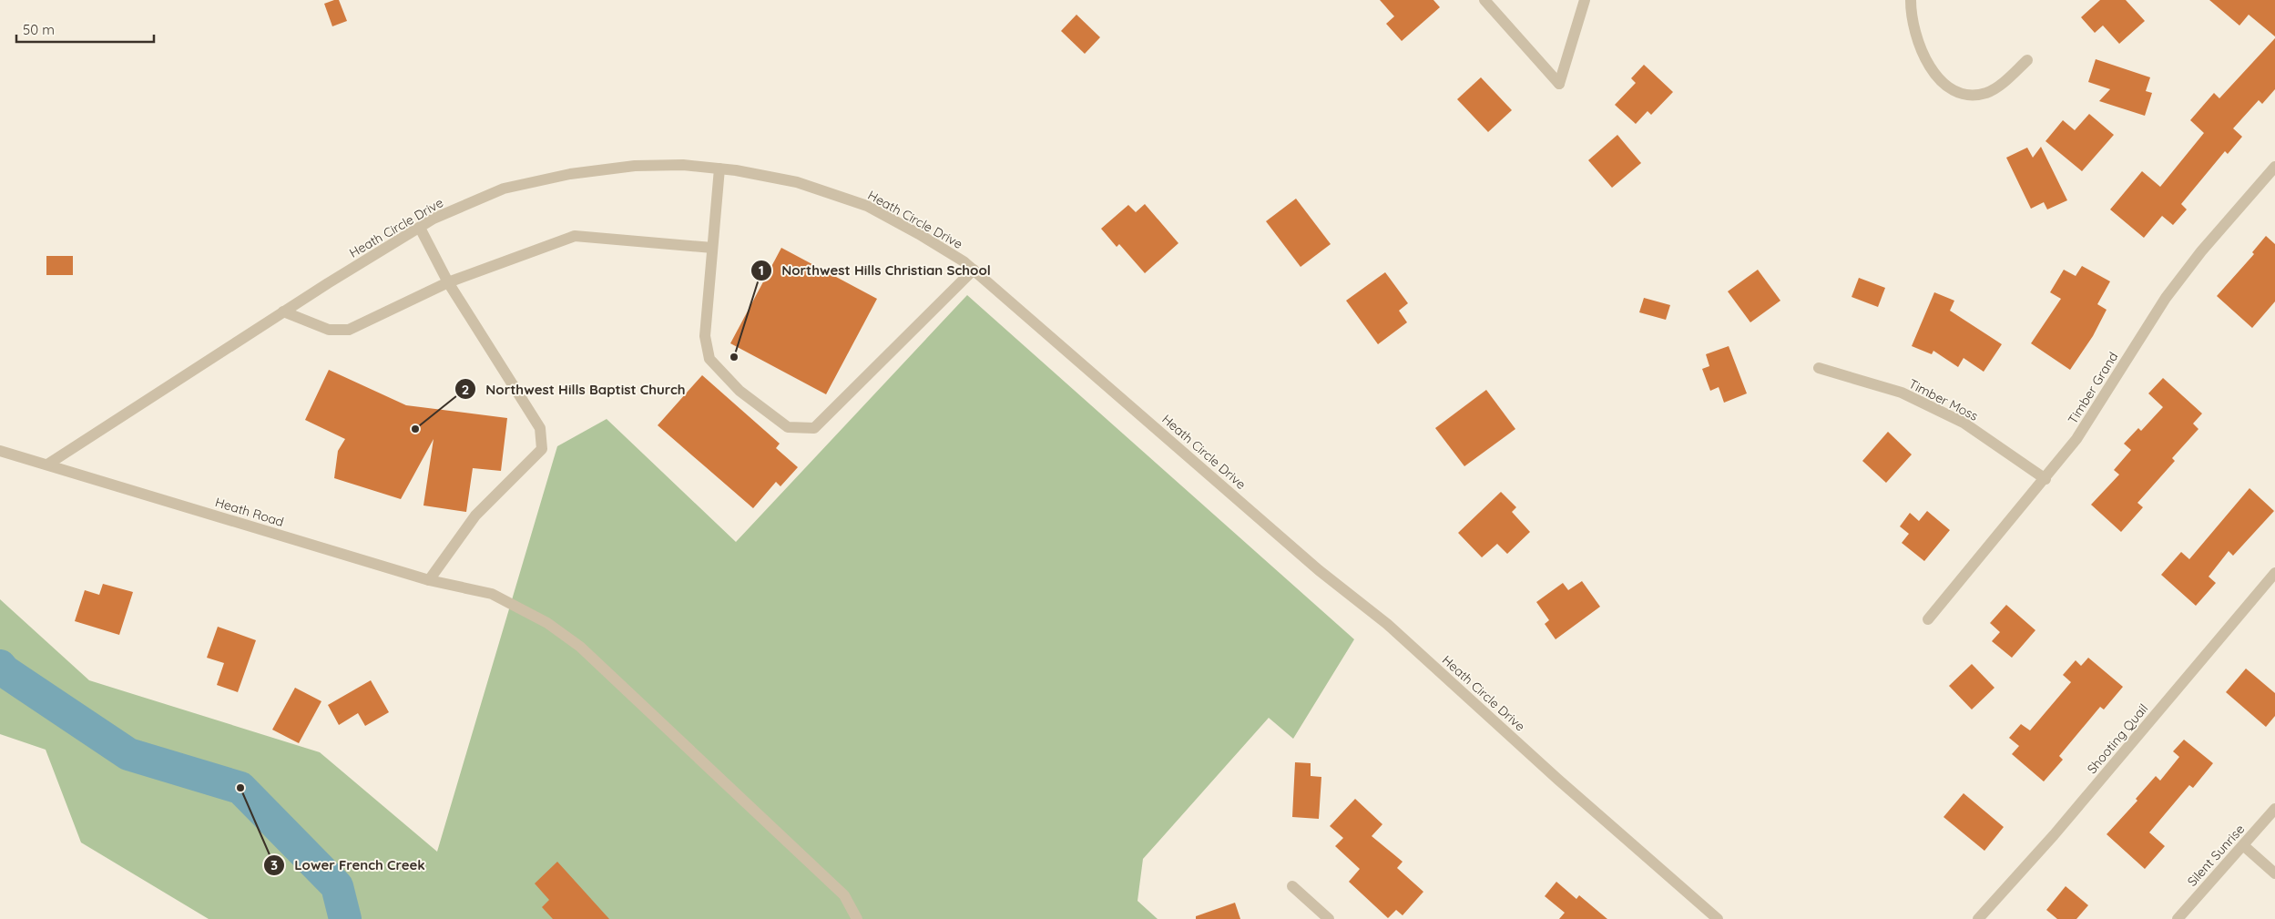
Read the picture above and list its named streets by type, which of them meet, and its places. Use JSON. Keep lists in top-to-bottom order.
{
  "streets": {
    "street": [
      "Heath Circle Drive",
      "Timber Grand",
      "Timber Moss",
      "Heath Road",
      "Shooting Quail",
      "Silent Sunrise"
    ]
  },
  "crossings": [
    ["Heath Circle Drive", "Heath Road"],
    ["Timber Grand", "Timber Moss"]
  ],
  "places": ["Northwest Hills Christian School", "Northwest Hills Baptist Church", "Lower French Creek"],
  "scale_bar": "50 m"
}
